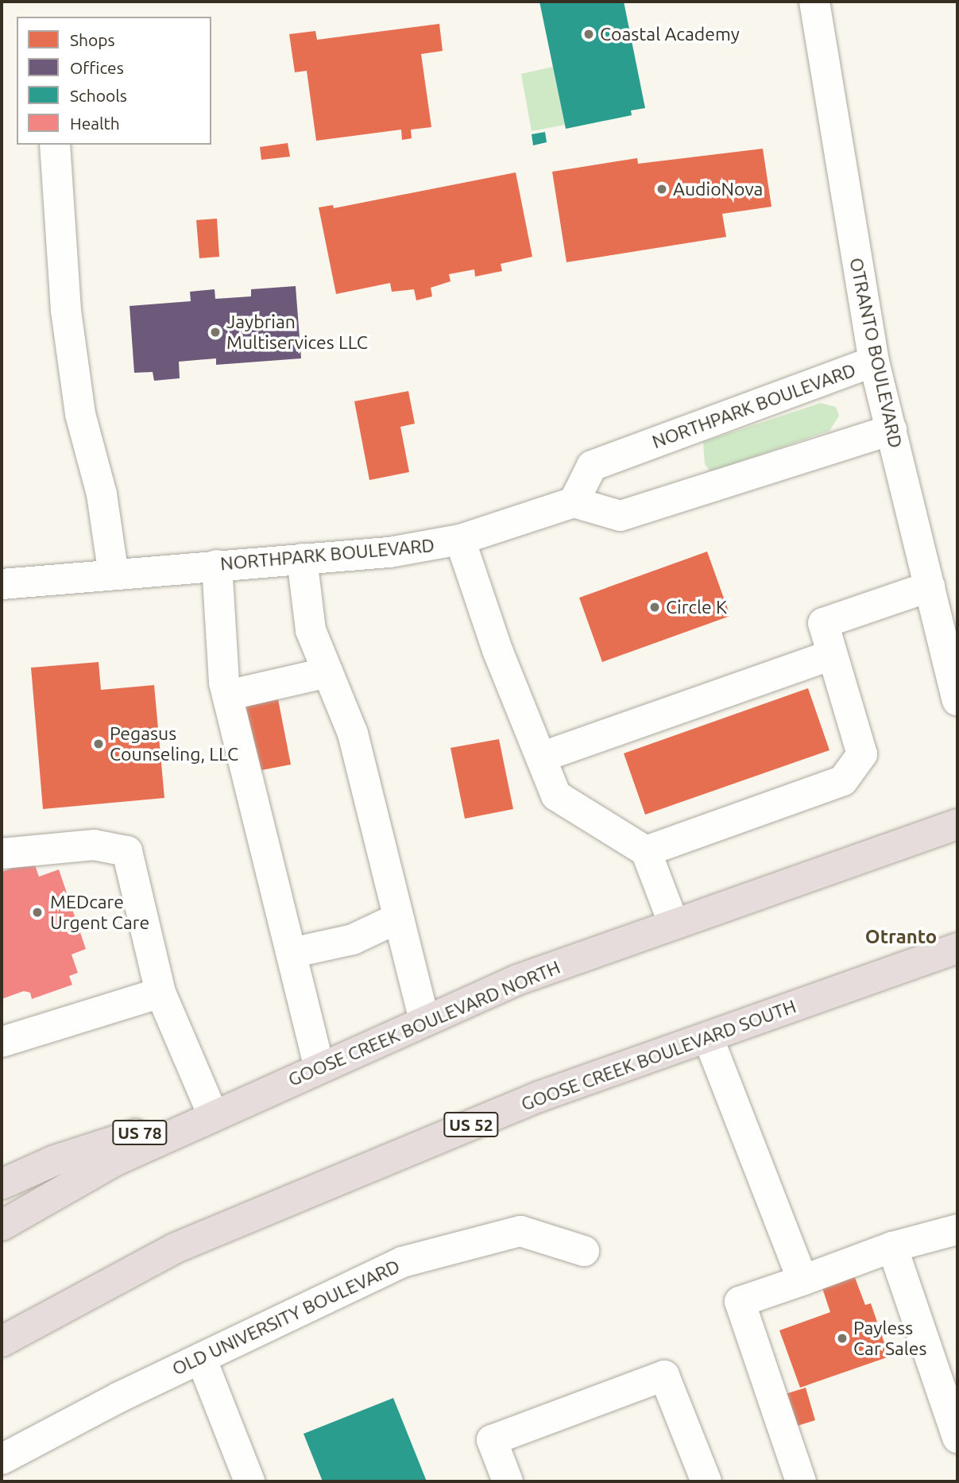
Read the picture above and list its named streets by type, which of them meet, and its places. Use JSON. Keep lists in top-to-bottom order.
{
  "streets": {
    "highway": [
      "GOOSE CREEK BOULEVARD NORTH",
      "GOOSE CREEK BOULEVARD SOUTH",
      "US 52",
      "US 78"
    ],
    "street": ["OTRANTO BOULEVARD", "NORTHPARK BOULEVARD", "OLD UNIVERSITY BOULEVARD"]
  },
  "crossings": [
    ["OTRANTO BOULEVARD", "NORTHPARK BOULEVARD"],
    ["GOOSE CREEK BOULEVARD NORTH", "US 78"]
  ],
  "districts": ["Otranto"],
  "places": [
    "Coastal Academy",
    "AudioNova",
    "Jaybrian Multiservices LLC",
    "Circle K",
    "Pegasus Counseling, LLC",
    "MEDcare Urgent Care",
    "Payless Car Sales"
  ],
  "legend": [
    "Shops",
    "Offices",
    "Schools",
    "Health"
  ]
}
